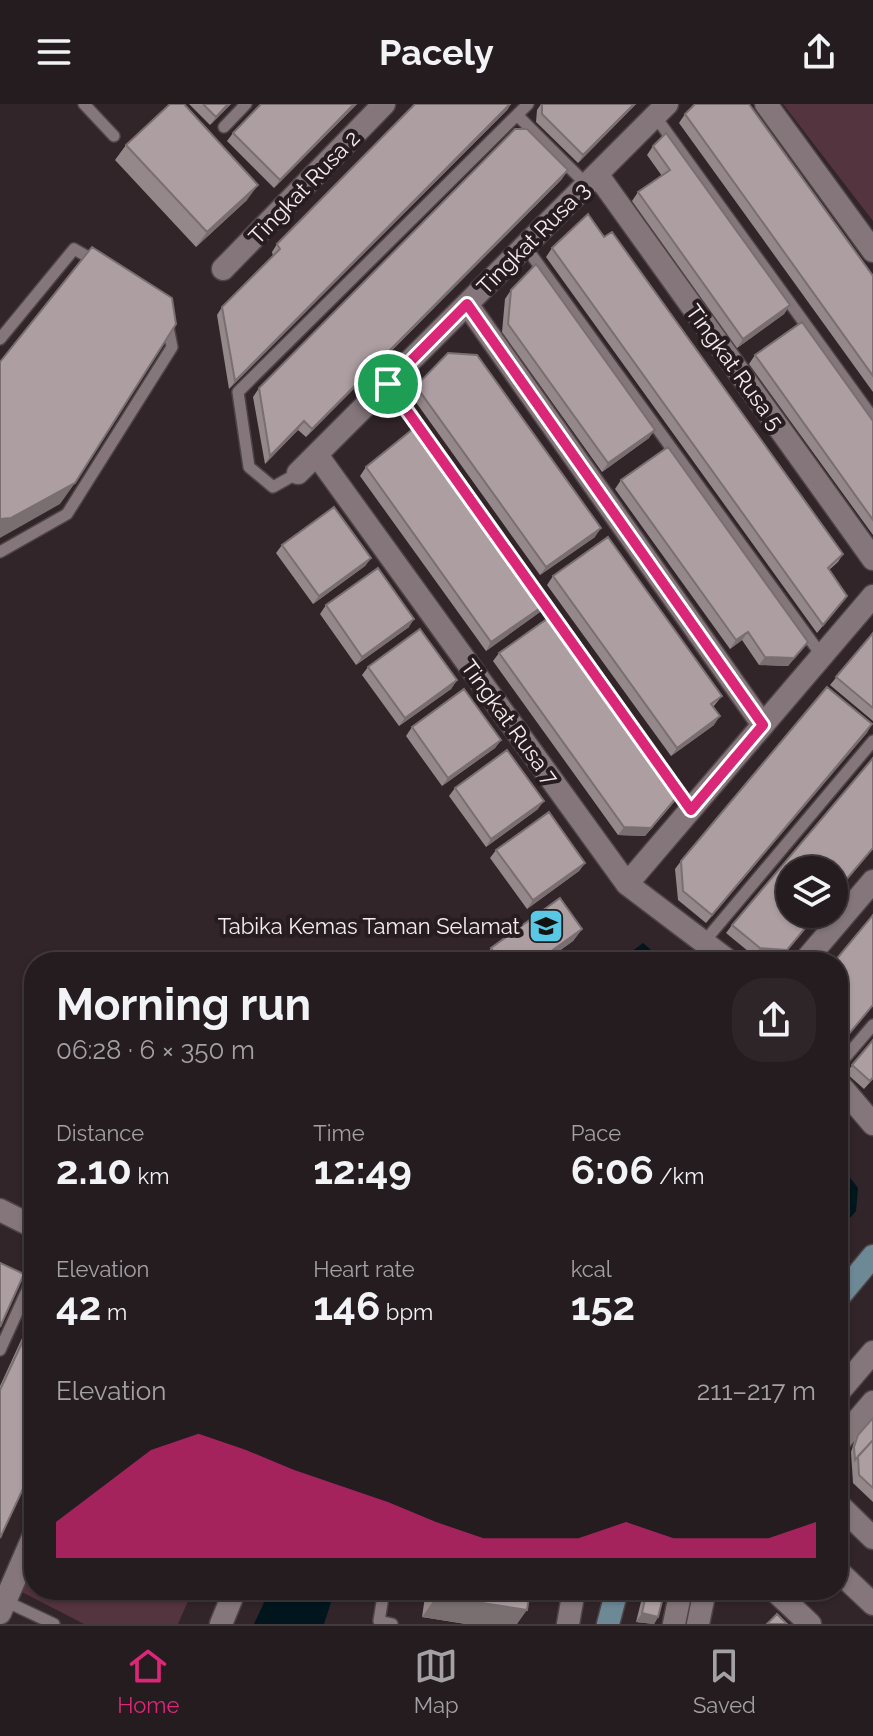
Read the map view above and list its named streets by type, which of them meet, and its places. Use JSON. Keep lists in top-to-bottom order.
{
  "streets": {
    "street": [
      "Tingkat Rusa 2",
      "Tingkat Rusa 3",
      "Tingkat Rusa 5",
      "Tingkat Rusa 7"
    ]
  },
  "crossings": [
    ["Tingkat Rusa 3", "Tingkat Rusa 5"],
    ["Tingkat Rusa 3", "Tingkat Rusa 7"]
  ],
  "places": {
    "school or university": ["Tabika Kemas Taman Selamat"]
  },
  "page": {
    "header": "Pacely",
    "heading": ["Morning run", "06:28 · 6 × 350 m"],
    "stats": [
      ["Distance", "2.10 km"],
      ["Time", "12:49"],
      ["Pace", "6:06 /km"],
      ["Elevation", "42 m"],
      ["Heart rate", "146 bpm"],
      ["kcal", "152"]
    ],
    "chart": ["Elevation", "211–217 m"],
    "tabs": ["Home", "Map", "Saved"]
  }
}
